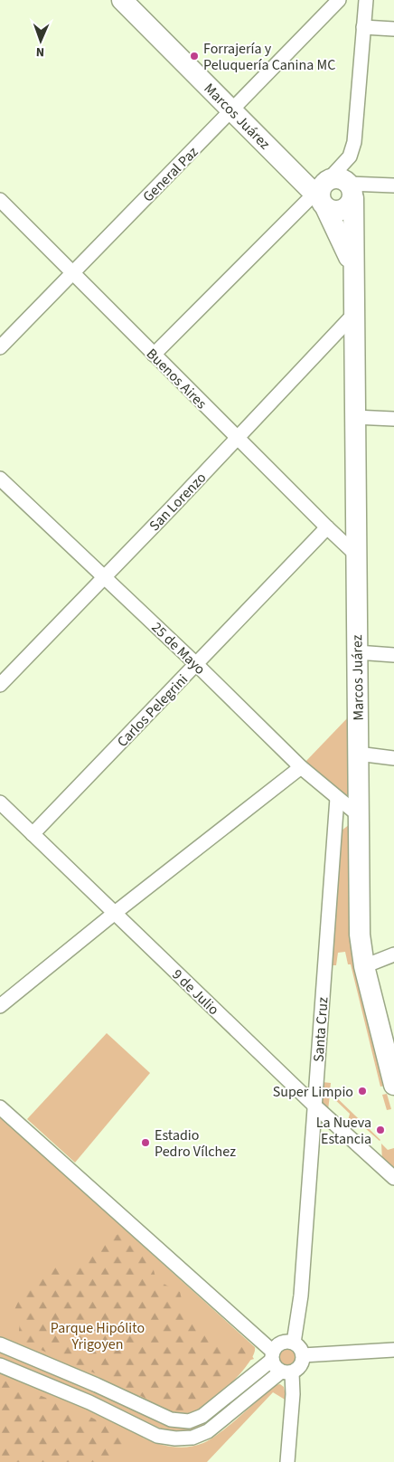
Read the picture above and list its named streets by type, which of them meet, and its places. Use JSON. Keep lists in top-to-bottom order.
{
  "streets": {
    "main road": ["Marcos Juárez"],
    "street": [
      "General Paz",
      "Buenos Aires",
      "San Lorenzo",
      "25 de Mayo",
      "Carlos Pelegrini",
      "9 de Julio",
      "Santa Cruz"
    ]
  },
  "crossings": [
    ["Marcos Juárez", "General Paz"],
    ["Marcos Juárez", "Buenos Aires"],
    ["Marcos Juárez", "San Lorenzo"],
    ["Marcos Juárez", "25 de Mayo"],
    ["General Paz", "Buenos Aires"],
    ["Buenos Aires", "San Lorenzo"],
    ["Buenos Aires", "Carlos Pelegrini"],
    ["San Lorenzo", "25 de Mayo"],
    ["25 de Mayo", "Carlos Pelegrini"],
    ["25 de Mayo", "Santa Cruz"],
    ["Carlos Pelegrini", "9 de Julio"],
    ["9 de Julio", "Santa Cruz"]
  ],
  "parks": ["Parque Hipólito Yrigoyen"],
  "places": [
    "Forrajería y Peluquería Canina MC",
    "Super Limpio",
    "La Nueva Estancia",
    "Estadio Pedro Vílchez"
  ],
  "north": "bottom"
}
